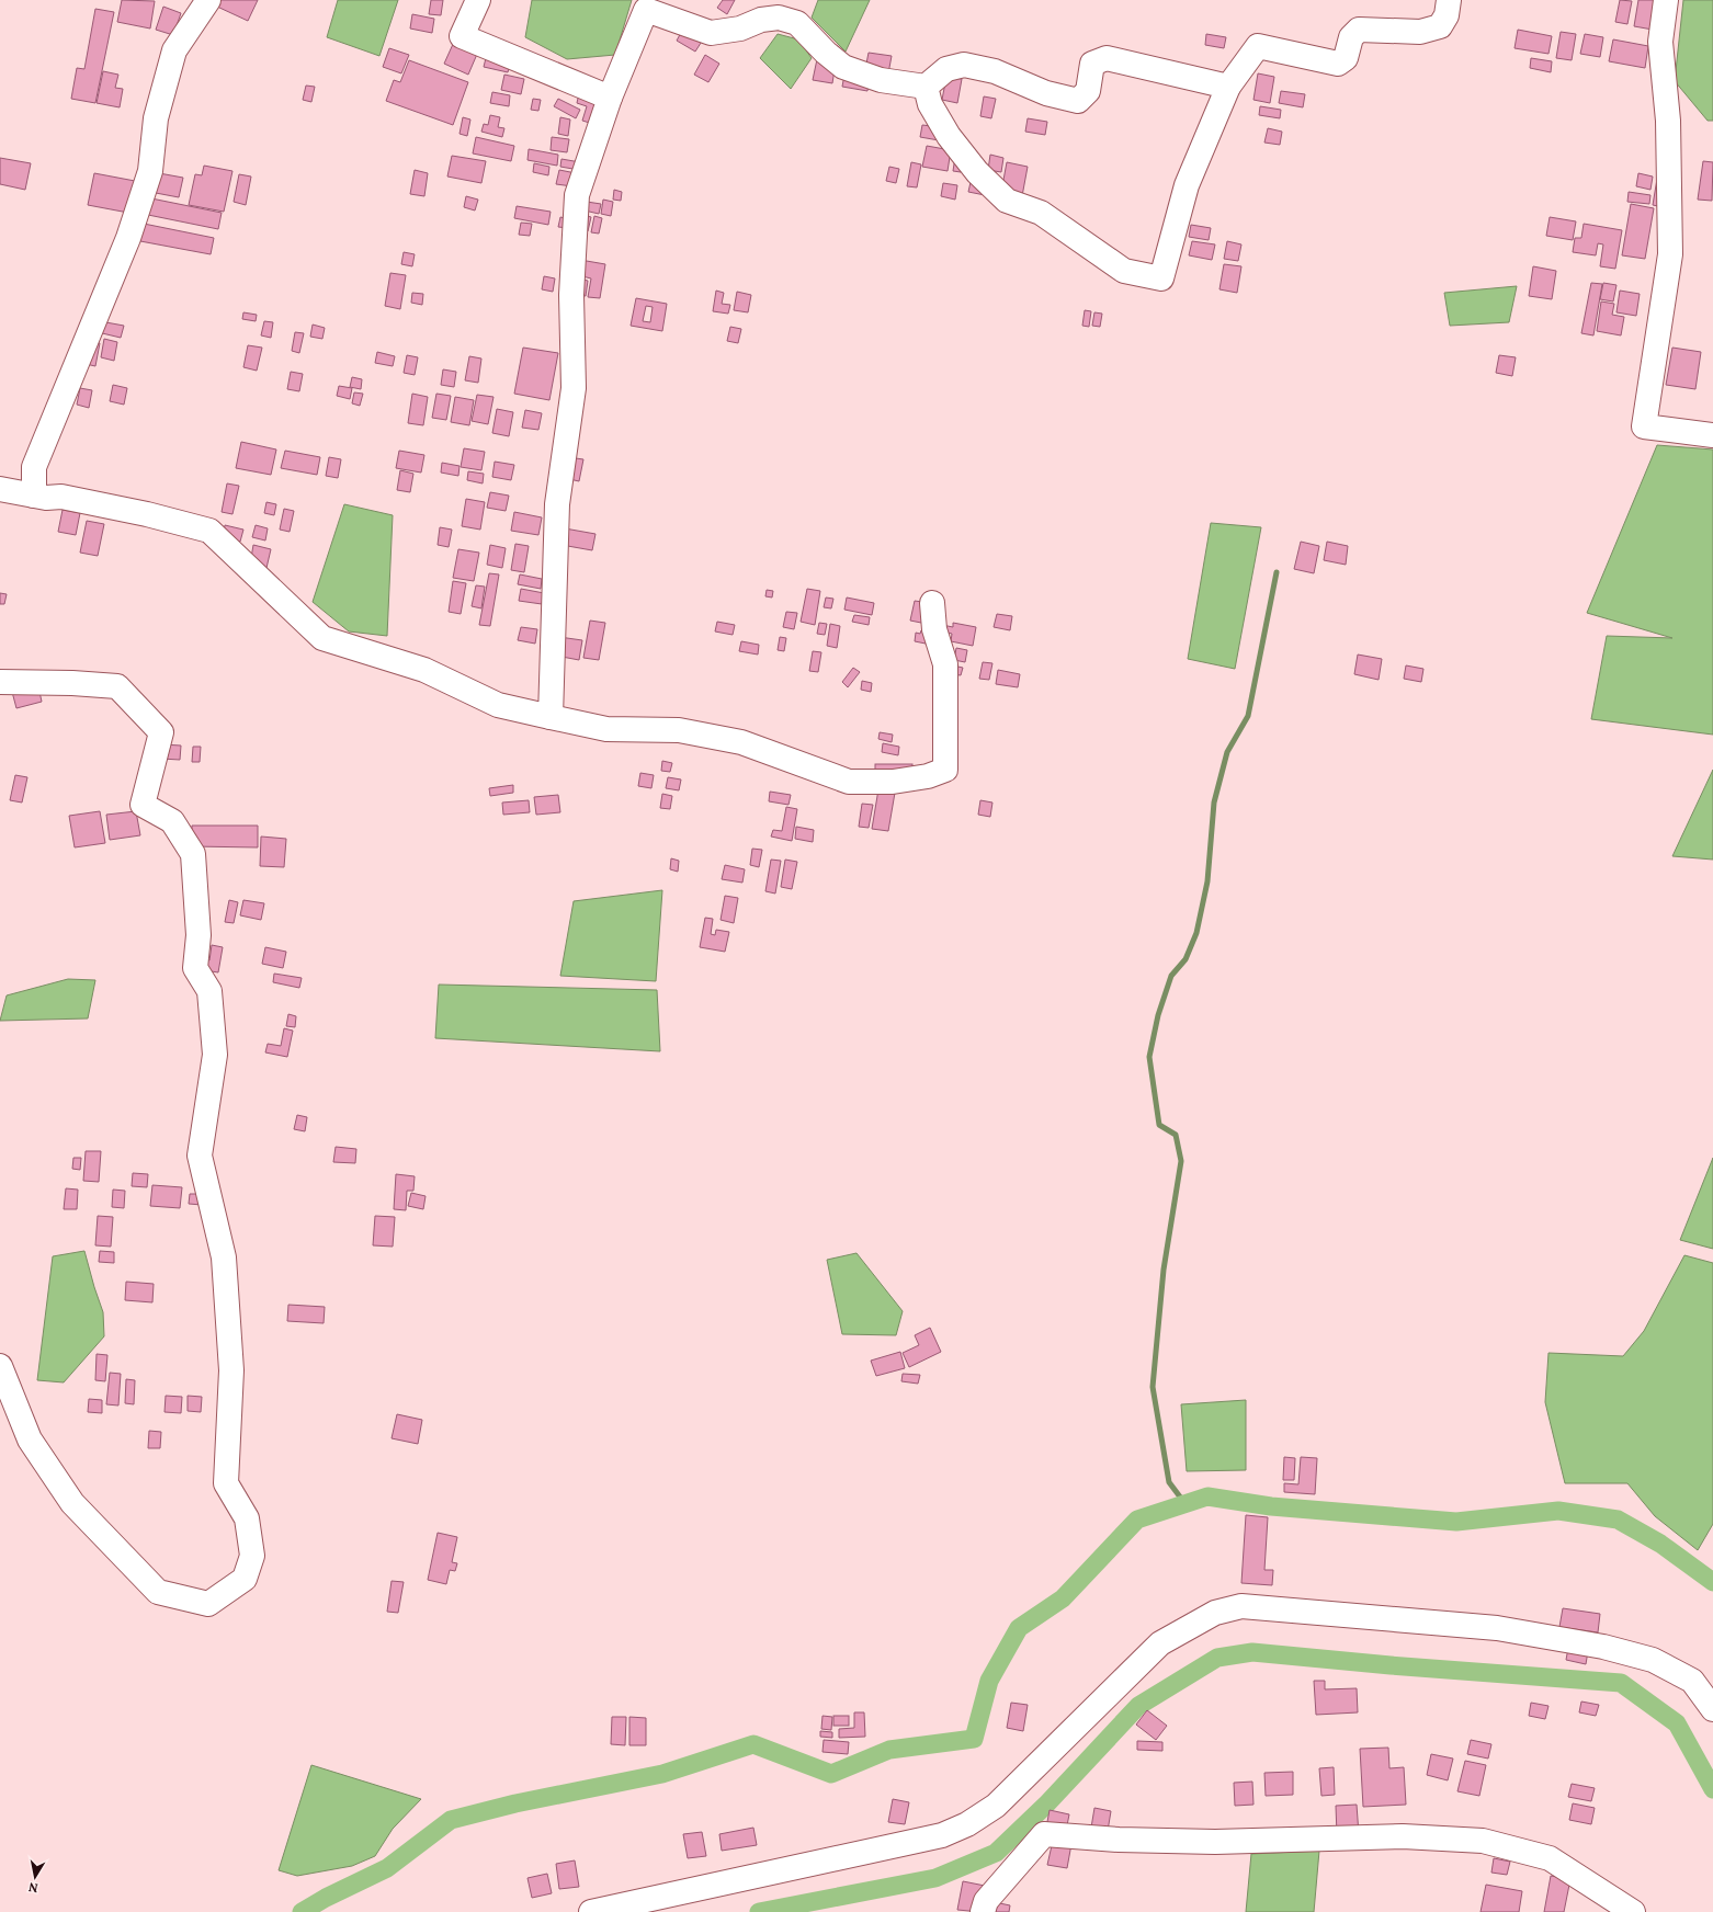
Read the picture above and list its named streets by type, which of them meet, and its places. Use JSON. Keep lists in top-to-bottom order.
{
  "north": "bottom"
}
